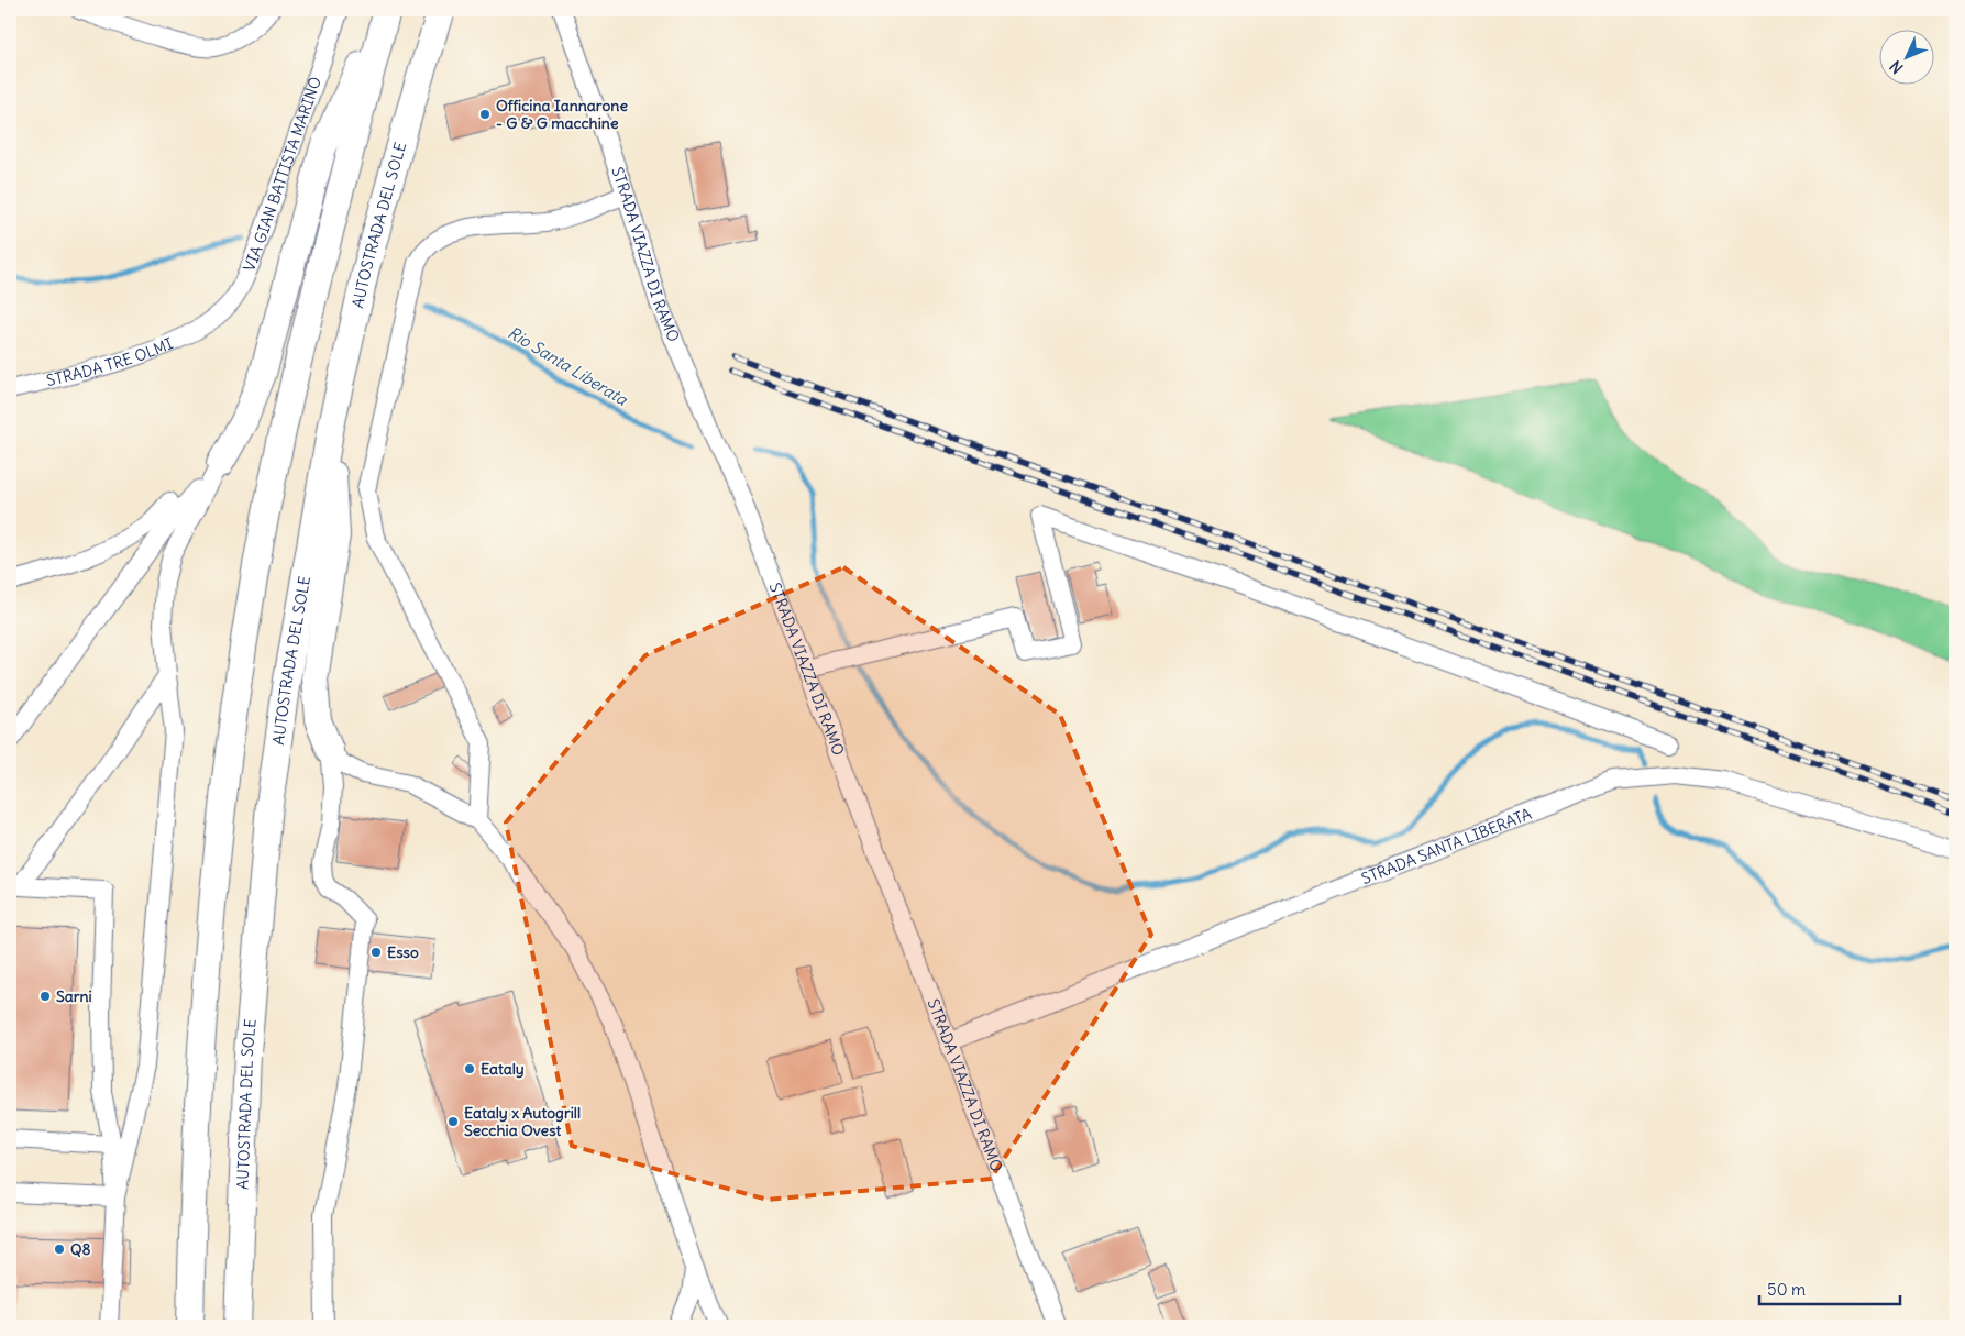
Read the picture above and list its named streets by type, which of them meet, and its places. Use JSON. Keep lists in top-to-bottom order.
{
  "streets": {
    "highway": ["AUTOSTRADA DEL SOLE"],
    "street": [
      "VIA GIAN BATTISTA MARINO",
      "STRADA VIAZZA DI RAMO",
      "STRADA TRE OLMI",
      "STRADA SANTA LIBERATA"
    ]
  },
  "crossings": [
    ["VIA GIAN BATTISTA MARINO", "STRADA TRE OLMI"],
    ["STRADA VIAZZA DI RAMO", "STRADA SANTA LIBERATA"]
  ],
  "water": ["Rio Santa Liberata"],
  "places": [
    "Officina Iannarone - G & G macchine",
    "Esso",
    "Sarni",
    "Eataly",
    "Eataly x Autogrill Secchia Ovest",
    "Q8"
  ],
  "scale_bar": "50 m",
  "north": "bottom left"
}
